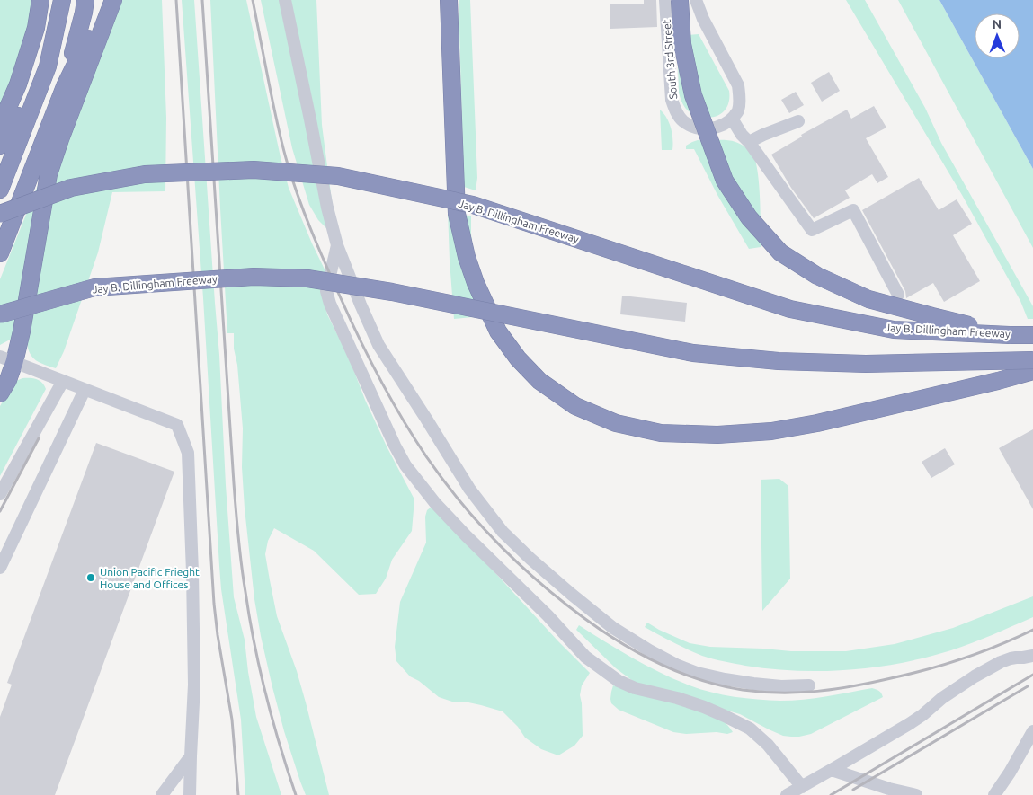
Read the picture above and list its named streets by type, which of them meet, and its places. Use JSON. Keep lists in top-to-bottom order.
{
  "streets": {
    "highway": ["Jay B. Dillingham Freeway"],
    "street": ["South 3rd Street"]
  },
  "places": ["Union Pacific Frieght House and Offices"],
  "north": "top"
}
